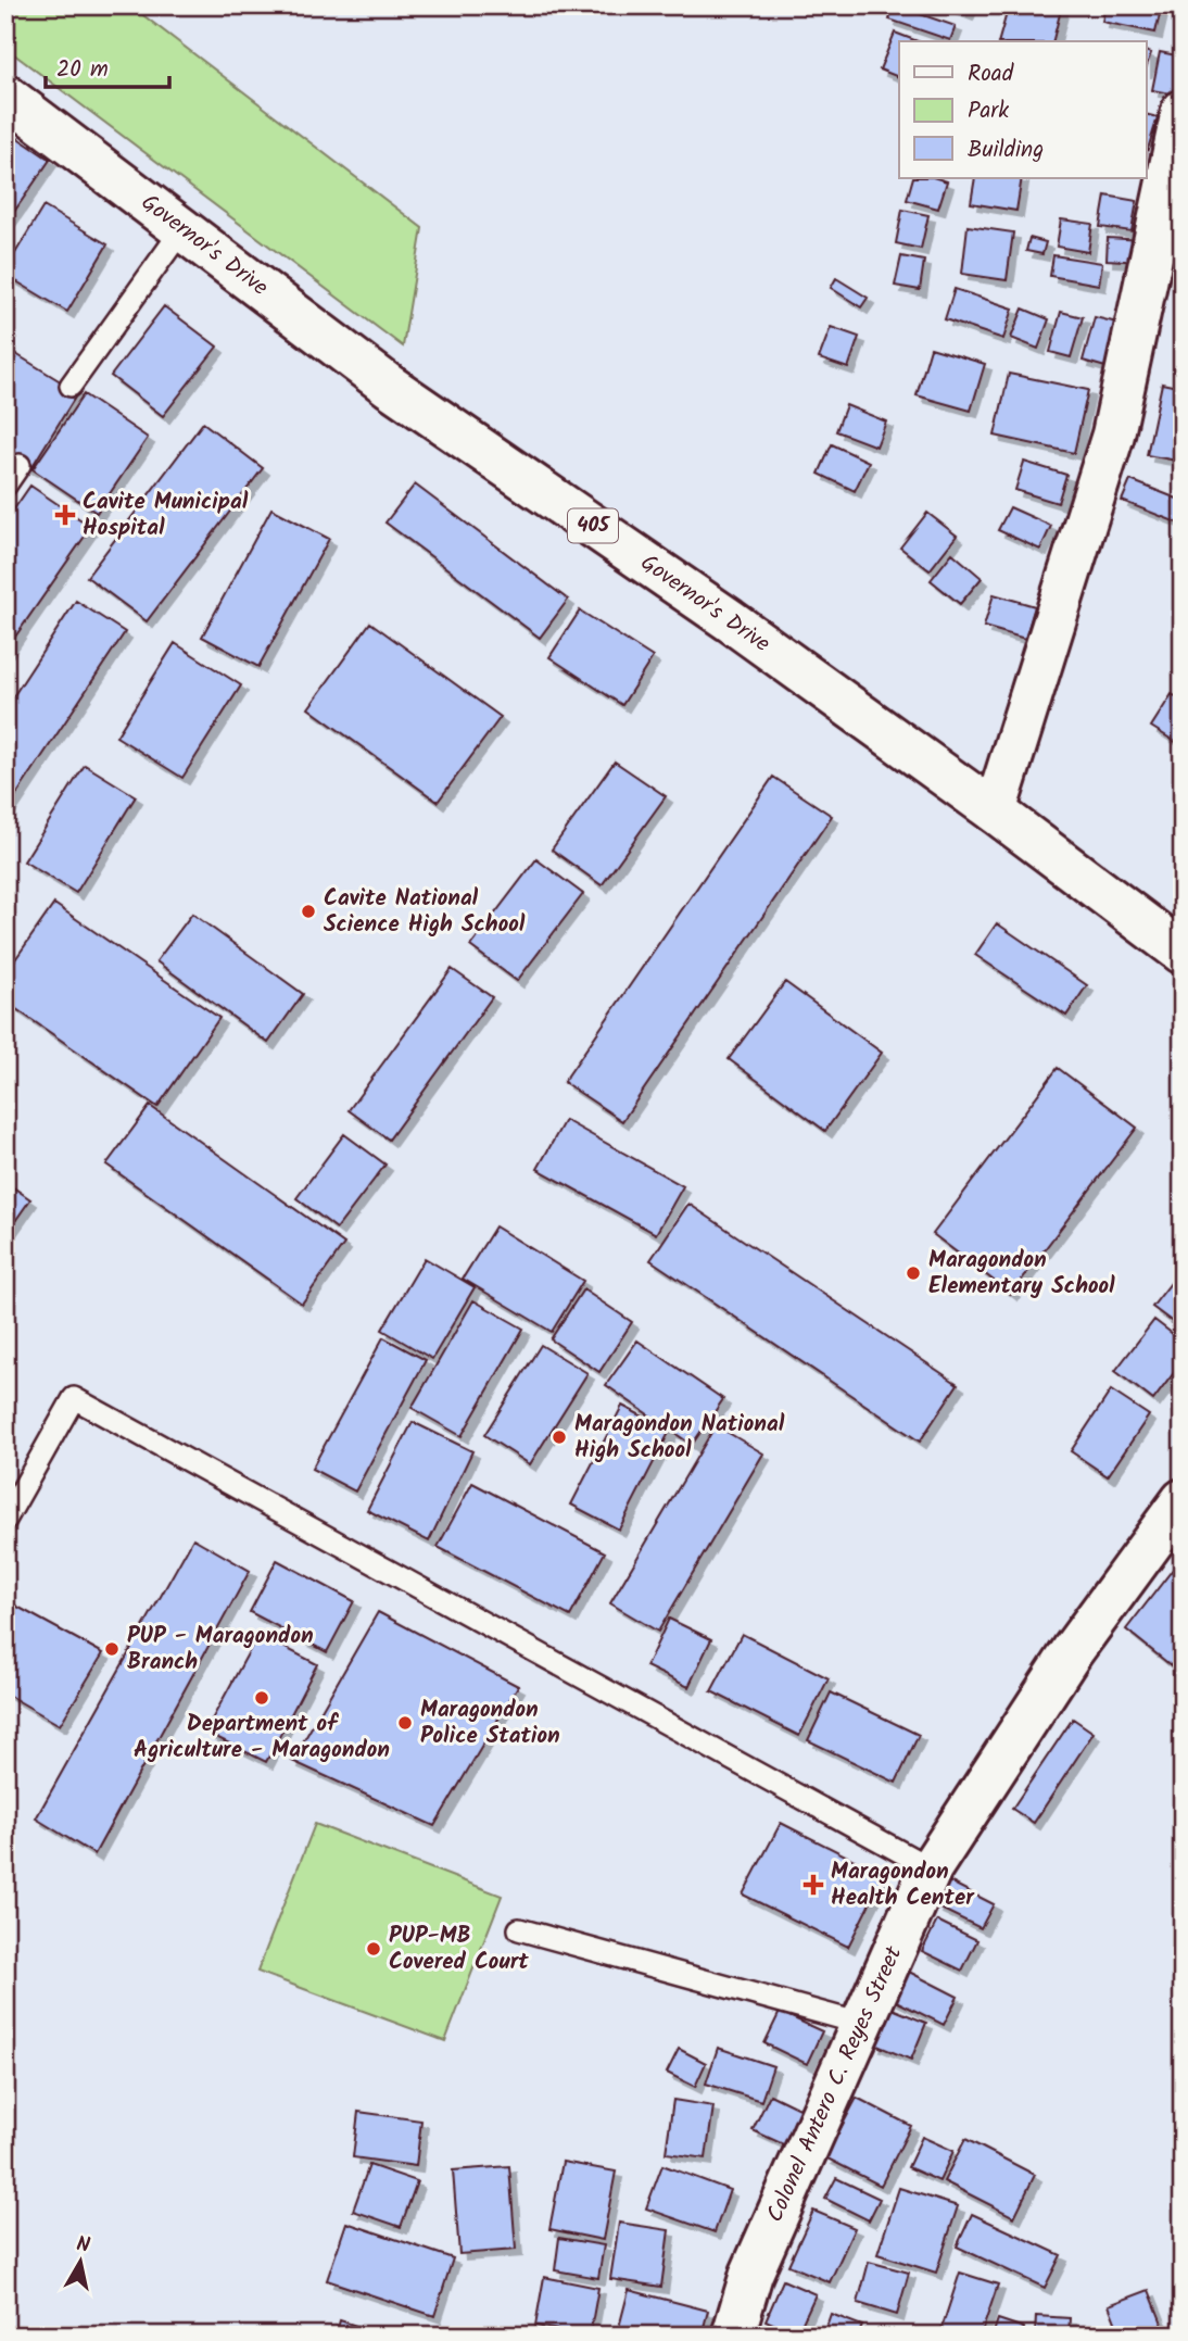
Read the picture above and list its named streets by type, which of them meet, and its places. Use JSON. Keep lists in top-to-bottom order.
{
  "streets": {
    "street": ["Governor's Drive", "405", "Colonel Antero C. Reyes Street"]
  },
  "places": {
    "health": ["Cavite Municipal Hospital", "Maragondon Health Center"],
    "other": [
      "Cavite National Science High School",
      "Maragondon Elementary School",
      "Maragondon National High School",
      "PUP - Maragondon Branch",
      "Department of Agriculture - Maragondon",
      "Maragondon Police Station",
      "PUP-MB Covered Court"
    ]
  },
  "legend": ["Road", "Park", "Building"],
  "scale_bar": "20 m",
  "north": "top"
}
